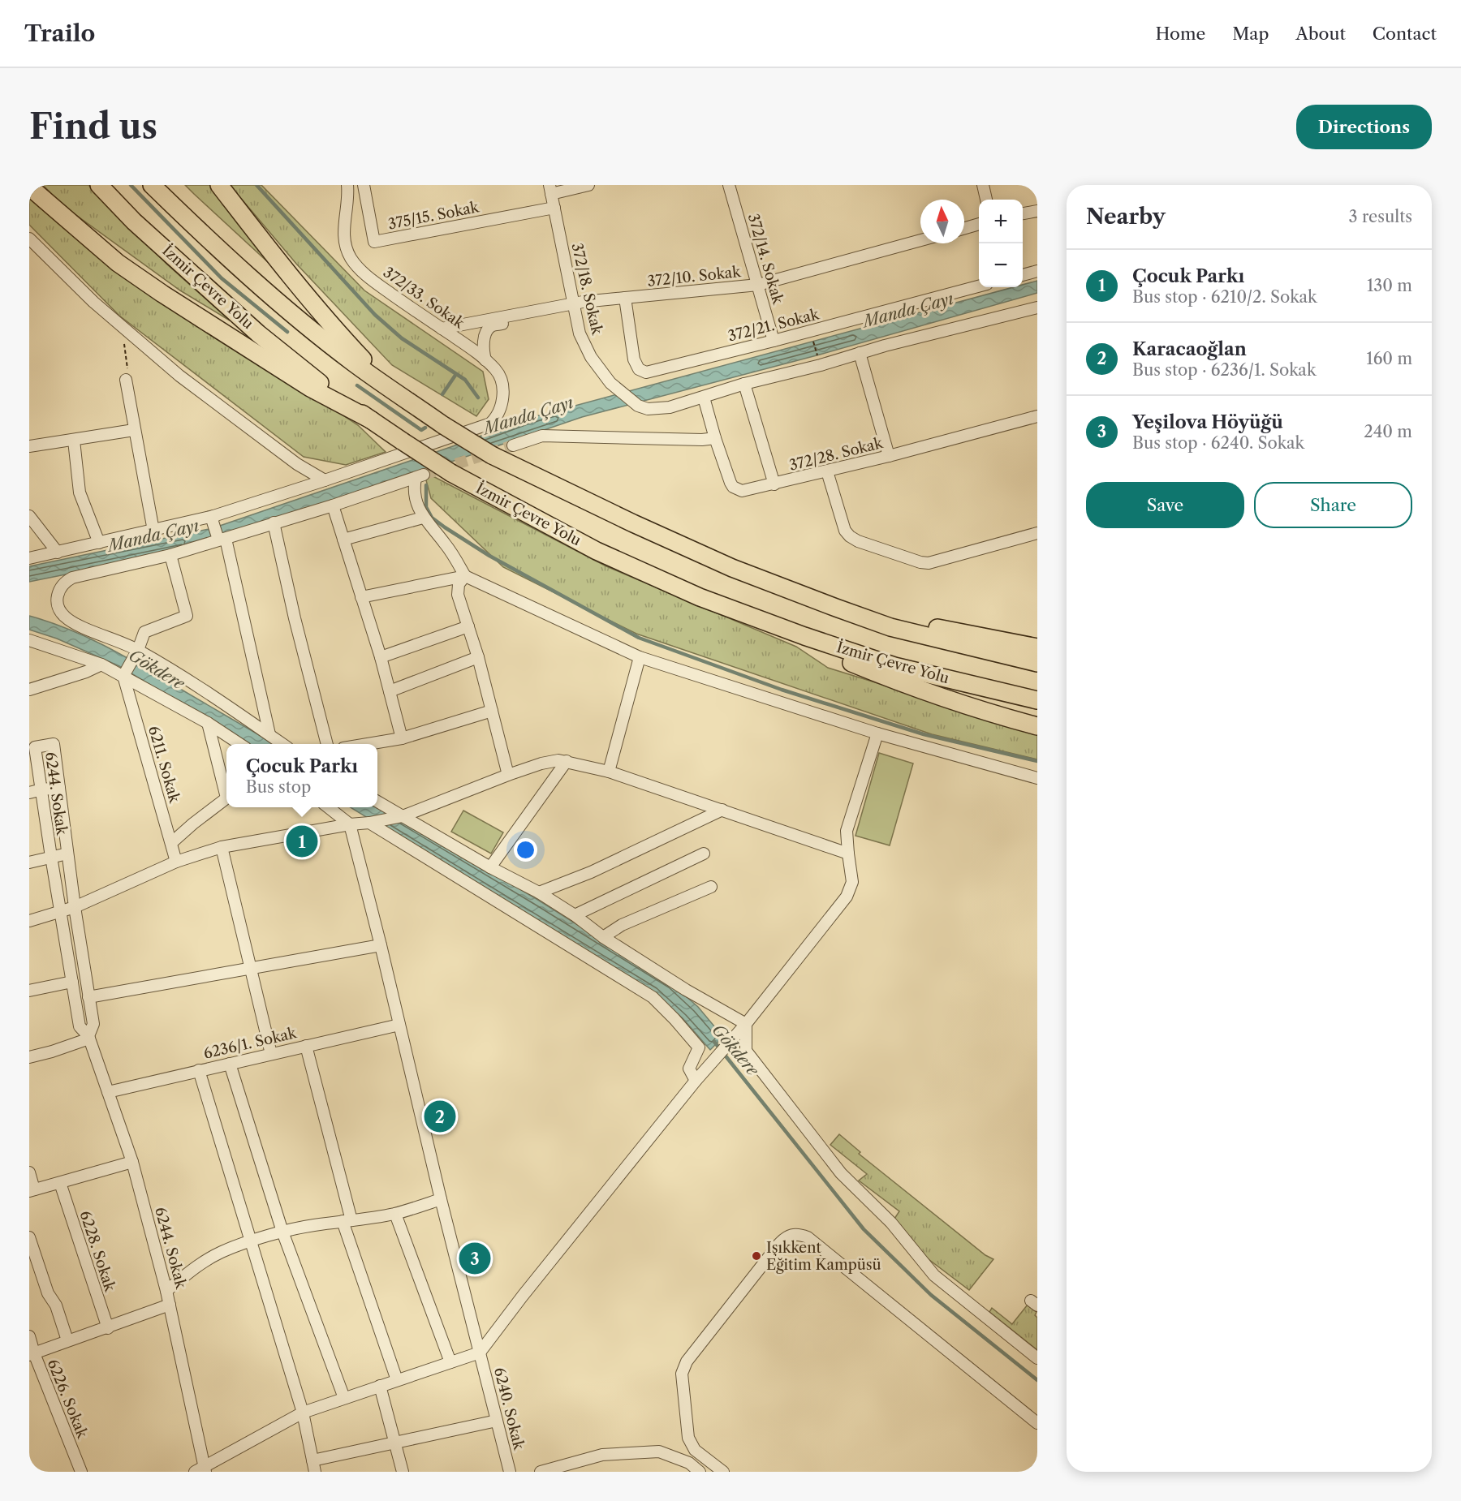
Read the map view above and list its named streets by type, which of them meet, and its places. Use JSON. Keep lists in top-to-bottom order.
{
  "streets": {
    "highway": ["İzmir Çevre Yolu"],
    "street": [
      "375/15. Sokak",
      "372/14. Sokak",
      "372/10. Sokak",
      "372/18. Sokak",
      "372/33. Sokak",
      "372/21. Sokak",
      "372/28. Sokak",
      "6211. Sokak",
      "6244. Sokak",
      "6236/1. Sokak",
      "6228. Sokak",
      "6226. Sokak",
      "6240. Sokak"
    ]
  },
  "crossings": [
    ["375/15. Sokak", "372/18. Sokak"],
    ["372/14. Sokak", "372/10. Sokak"],
    ["372/14. Sokak", "372/21. Sokak"],
    ["372/10. Sokak", "372/18. Sokak"],
    ["372/10. Sokak", "372/33. Sokak"],
    ["372/10. Sokak", "372/21. Sokak"],
    ["372/18. Sokak", "372/28. Sokak"],
    ["6244. Sokak", "6236/1. Sokak"],
    ["6236/1. Sokak", "6240. Sokak"]
  ],
  "water": ["Manda Çayı", "Gökdere"],
  "places": ["Işıkkent Eğitim Kampüsü"],
  "north": "top",
  "page": {
    "header": "Trailo",
    "nav": [
      "Home",
      "Map",
      "About",
      "Contact"
    ],
    "buttons": [
      "Directions",
      ["Save", "Share"]
    ],
    "title": "Find us",
    "heading": ["Nearby", "3 results"],
    "map_buttons": ["+", "−"],
    "list": [
      {
        "mark": "1",
        "name": "Çocuk Parkı",
        "note": "Bus stop · 6210/2. Sokak",
        "value": "130 m"
      },
      {
        "mark": "2",
        "name": "Karacaoğlan",
        "note": "Bus stop · 6236/1. Sokak",
        "value": "160 m"
      },
      {
        "mark": "3",
        "name": "Yeşilova Höyüğü",
        "note": "Bus stop · 6240. Sokak",
        "value": "240 m"
      }
    ],
    "popup": ["Çocuk Parkı", "Bus stop"],
    "pins": ["1", "2", "3"]
  }
}
